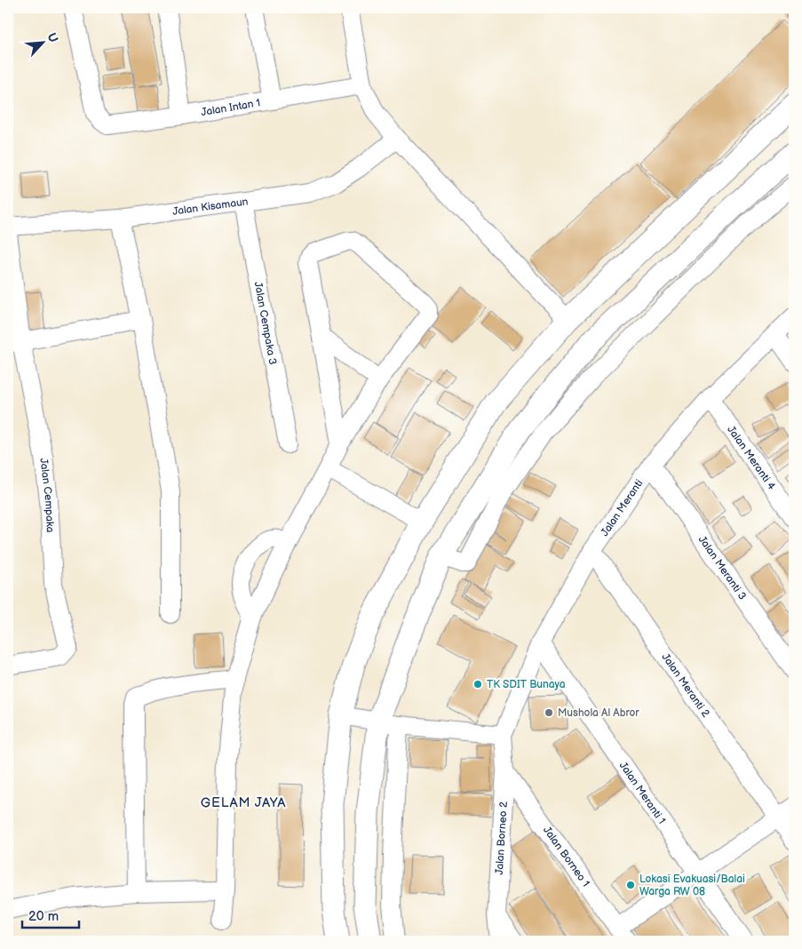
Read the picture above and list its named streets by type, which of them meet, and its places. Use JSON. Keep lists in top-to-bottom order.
{
  "streets": {
    "street": [
      "Jalan Intan 1",
      "Jalan Kisamaun",
      "Jalan Cempaka 3",
      "Jalan Meranti 4",
      "Jalan Cempaka",
      "Jalan Meranti",
      "Jalan Meranti 3",
      "Jalan Meranti 2",
      "Jalan Meranti 1",
      "Jalan Borneo 2",
      "Jalan Borneo 1"
    ]
  },
  "crossings": [
    ["Jalan Kisamaun", "Jalan Cempaka 3"],
    ["Jalan Meranti 4", "Jalan Meranti"],
    ["Jalan Meranti", "Jalan Meranti 3"],
    ["Jalan Meranti", "Jalan Meranti 2"],
    ["Jalan Meranti", "Jalan Meranti 1"],
    ["Jalan Meranti", "Jalan Borneo 2"],
    ["Jalan Borneo 2", "Jalan Borneo 1"]
  ],
  "districts": ["GELAM JAYA"],
  "places": ["TK SDIT Bunaya", "Mushola Al Abror", "Lokasi Evakuasi/Balai Warga RW 08"],
  "scale_bar": "20 m",
  "north": "top right"
}
